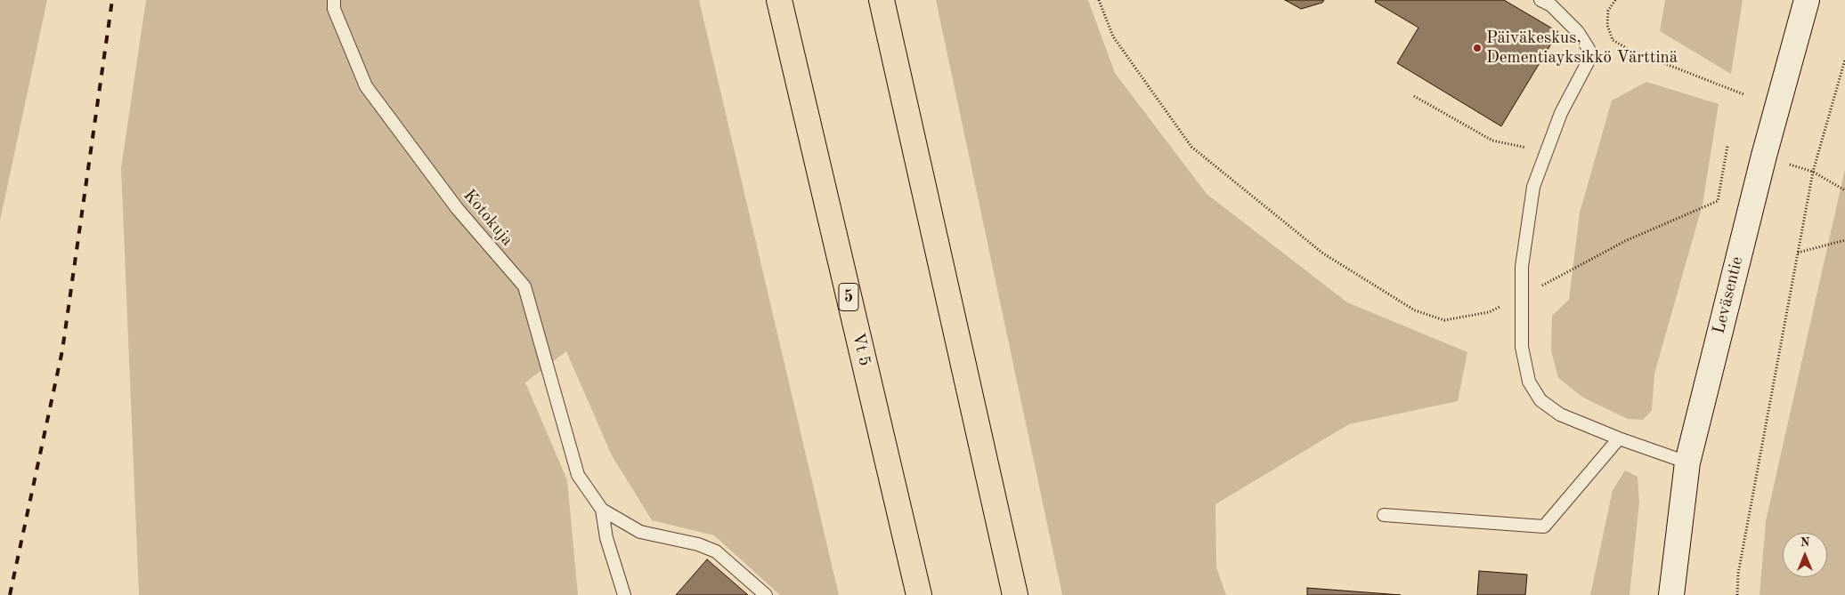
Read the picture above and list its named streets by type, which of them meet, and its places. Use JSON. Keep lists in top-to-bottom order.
{
  "streets": {
    "highway": ["5", "Vt 5"],
    "main road": ["Leväsentie"],
    "lane": ["Kotokuja"]
  },
  "places": ["Päiväkeskus, Dementiayksikkö Värttinä"],
  "north": "top"
}
